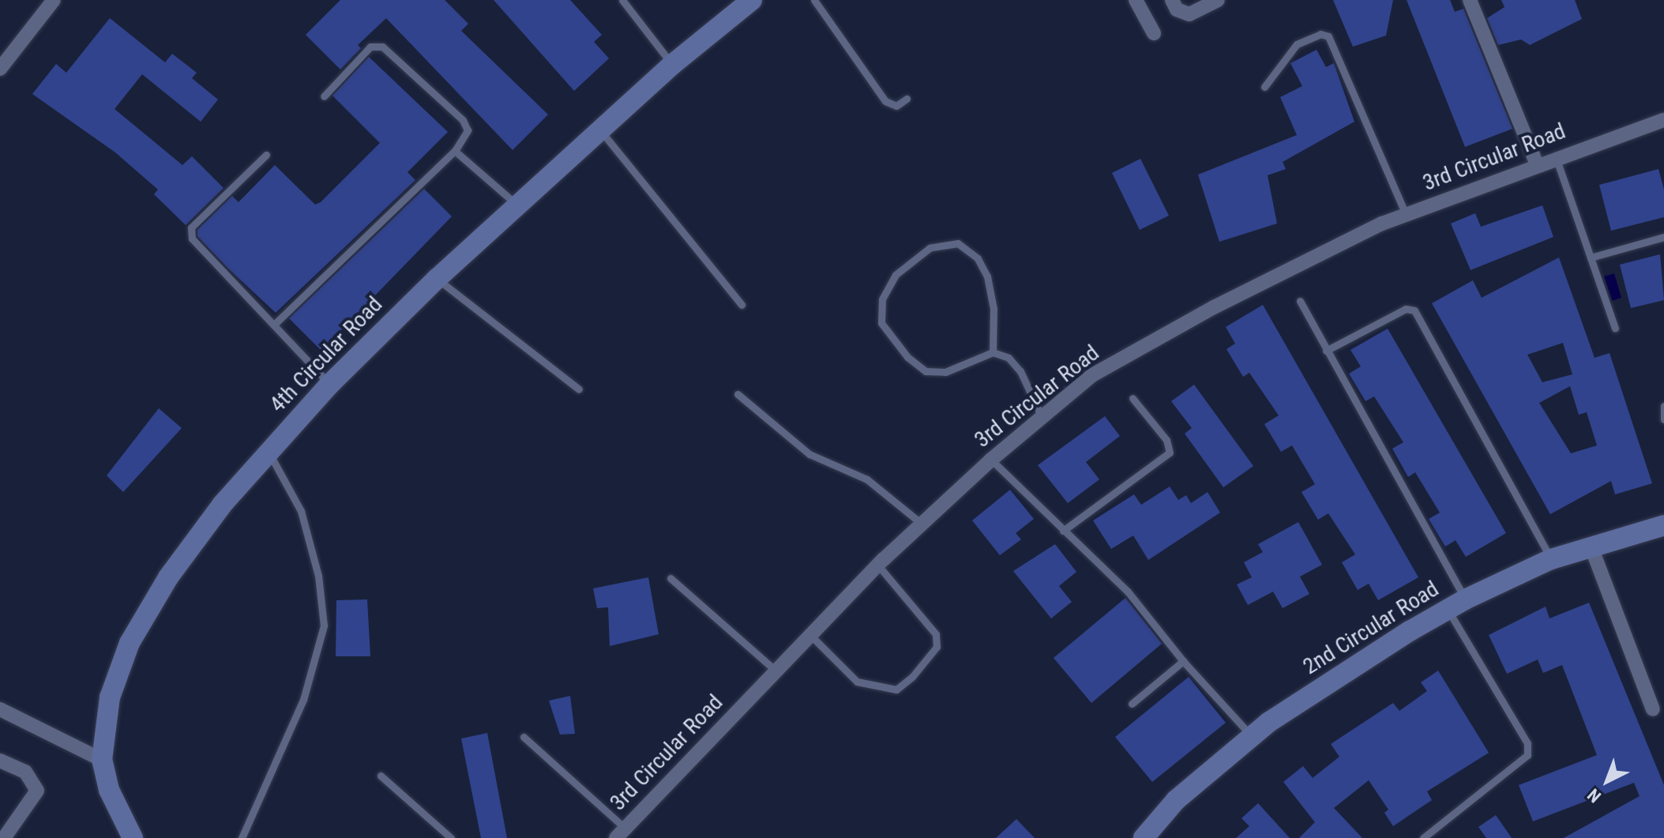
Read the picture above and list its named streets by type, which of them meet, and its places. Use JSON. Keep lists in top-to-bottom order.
{
  "streets": {
    "street": ["3rd Circular Road", "4th Circular Road", "2nd Circular Road"]
  },
  "north": "bottom left"
}
